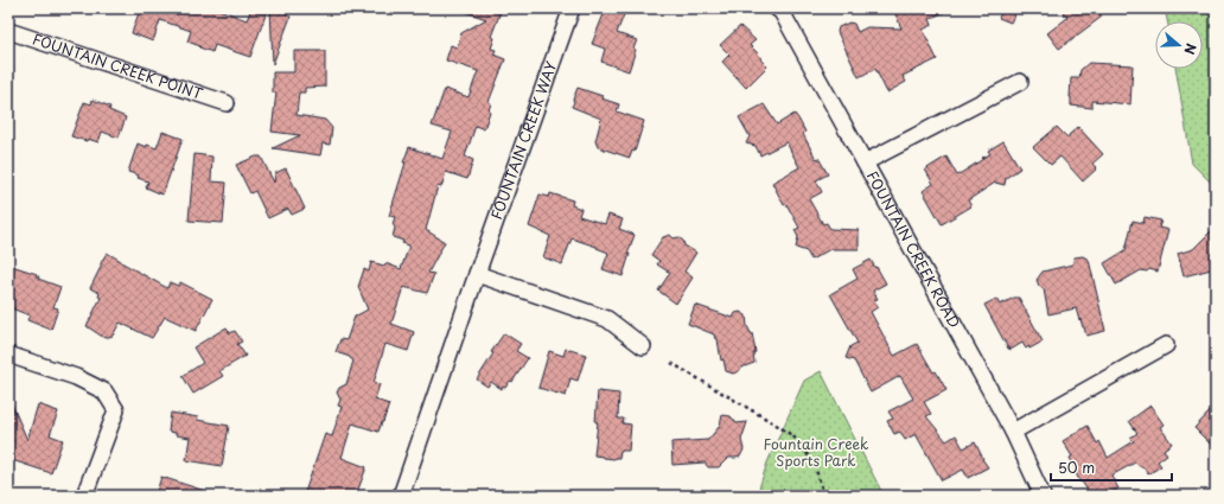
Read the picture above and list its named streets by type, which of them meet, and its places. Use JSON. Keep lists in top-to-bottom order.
{
  "streets": {
    "street": ["FOUNTAIN CREEK POINT", "FOUNTAIN CREEK WAY", "FOUNTAIN CREEK ROAD"]
  },
  "parks": ["Fountain Creek Sports Park"],
  "scale_bar": "50 m",
  "north": "right"
}
